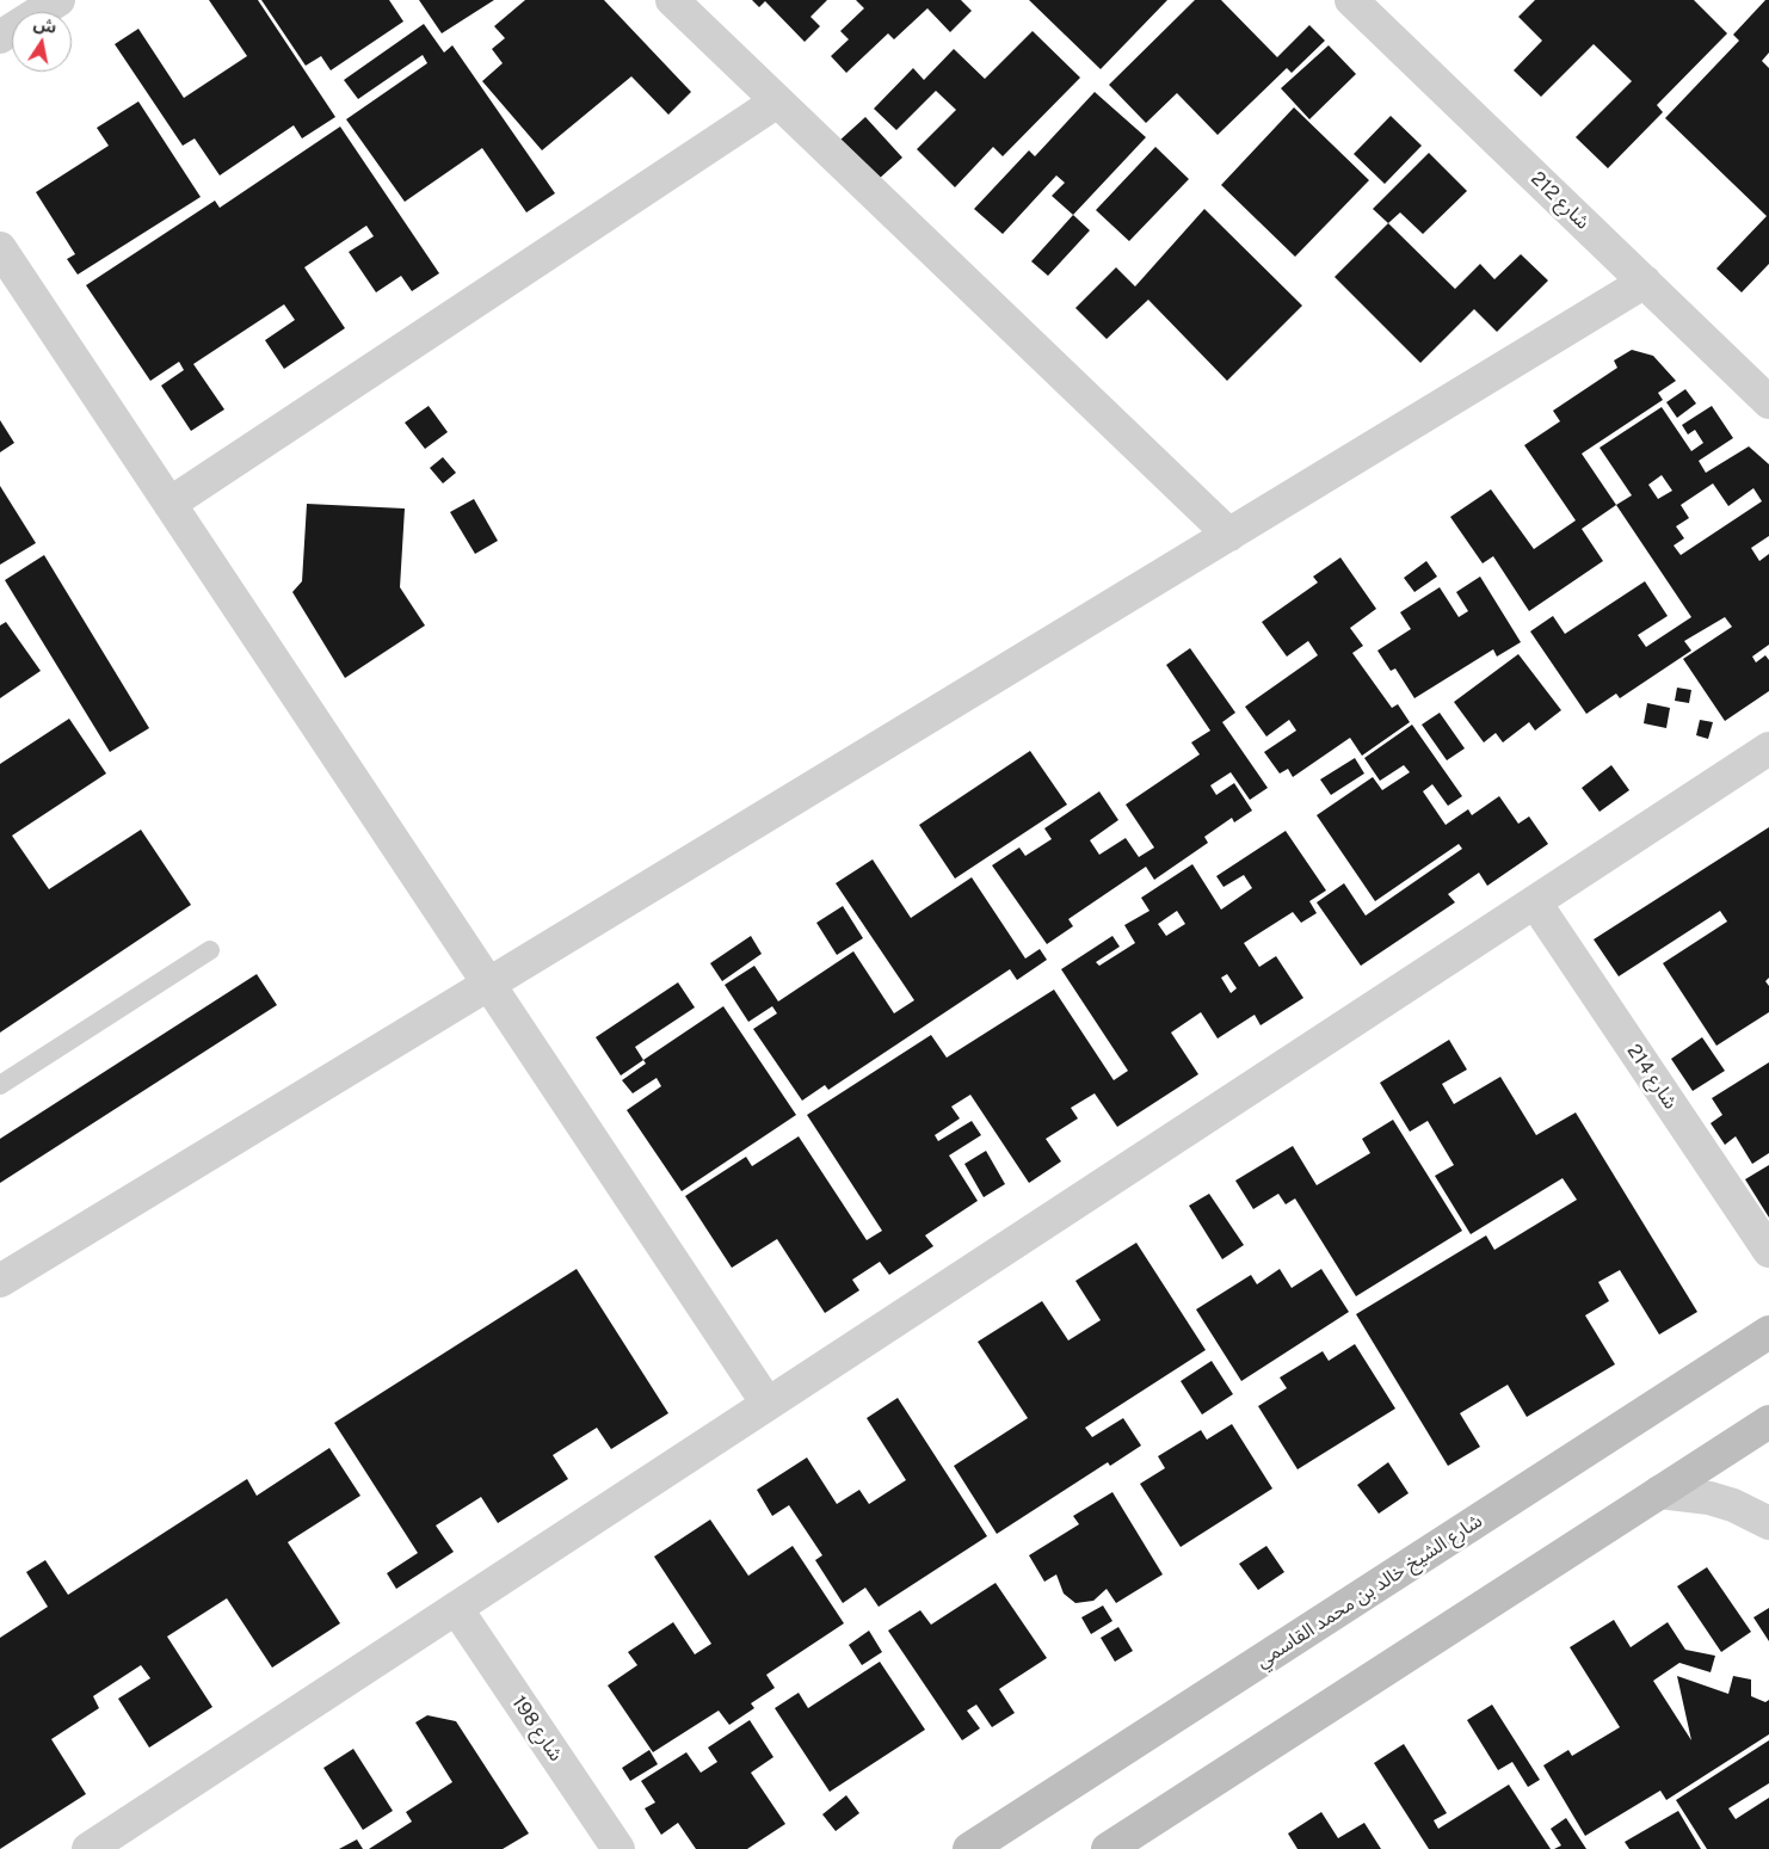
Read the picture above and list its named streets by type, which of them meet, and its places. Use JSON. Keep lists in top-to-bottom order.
{
  "streets": {
    "main road": ["شارع الشيخ خالد بن محمد القاسمي"],
    "street": ["212 شارع", "214 شارع", "شارع 198"]
  },
  "north": "top"
}
